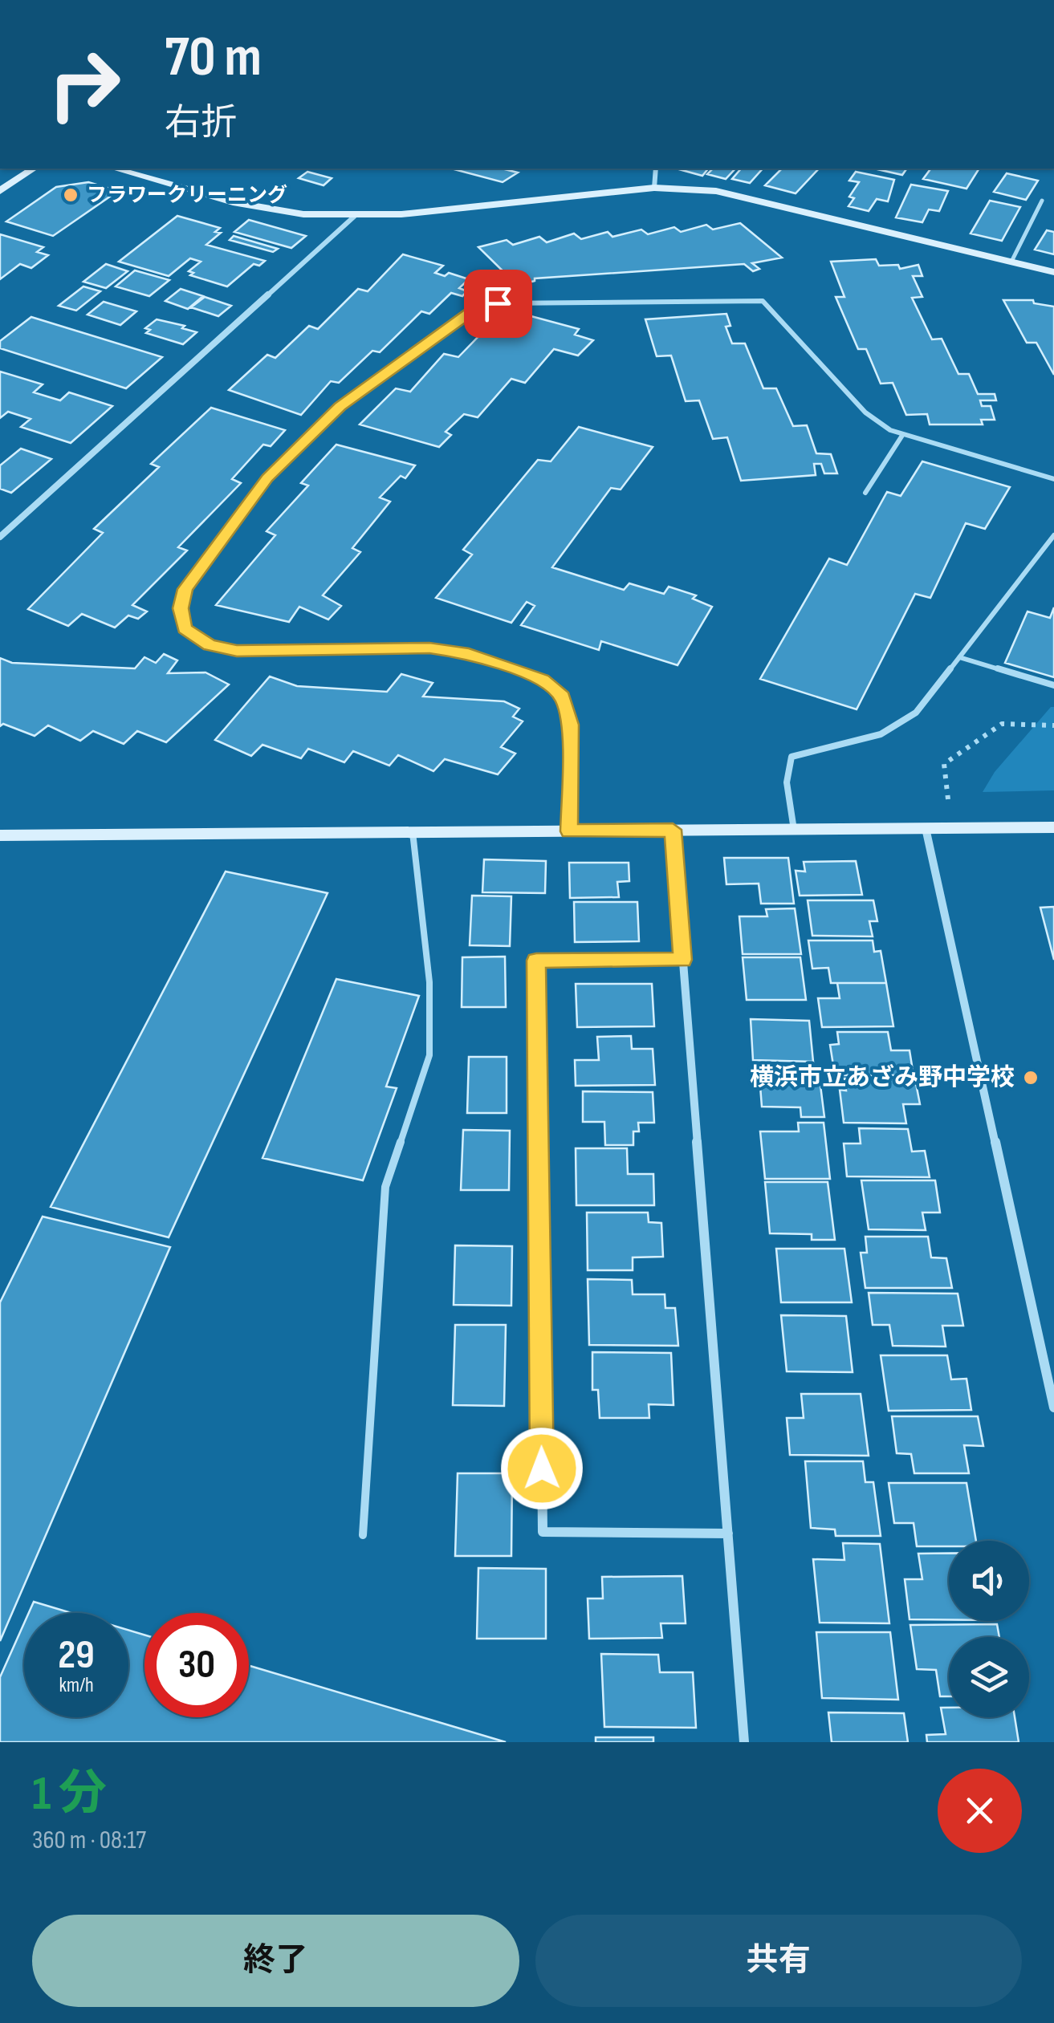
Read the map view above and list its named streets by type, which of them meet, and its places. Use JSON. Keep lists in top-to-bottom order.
{
  "places": ["フラワークリーニング", "横浜市立あざみ野中学校"],
  "page": {
    "turn": ["70 m", "右折"],
    "speed": "29 km/h",
    "limit": "30",
    "heading": ["1 分", "360 m · 08:17"],
    "buttons": ["終了", "共有"]
  }
}
